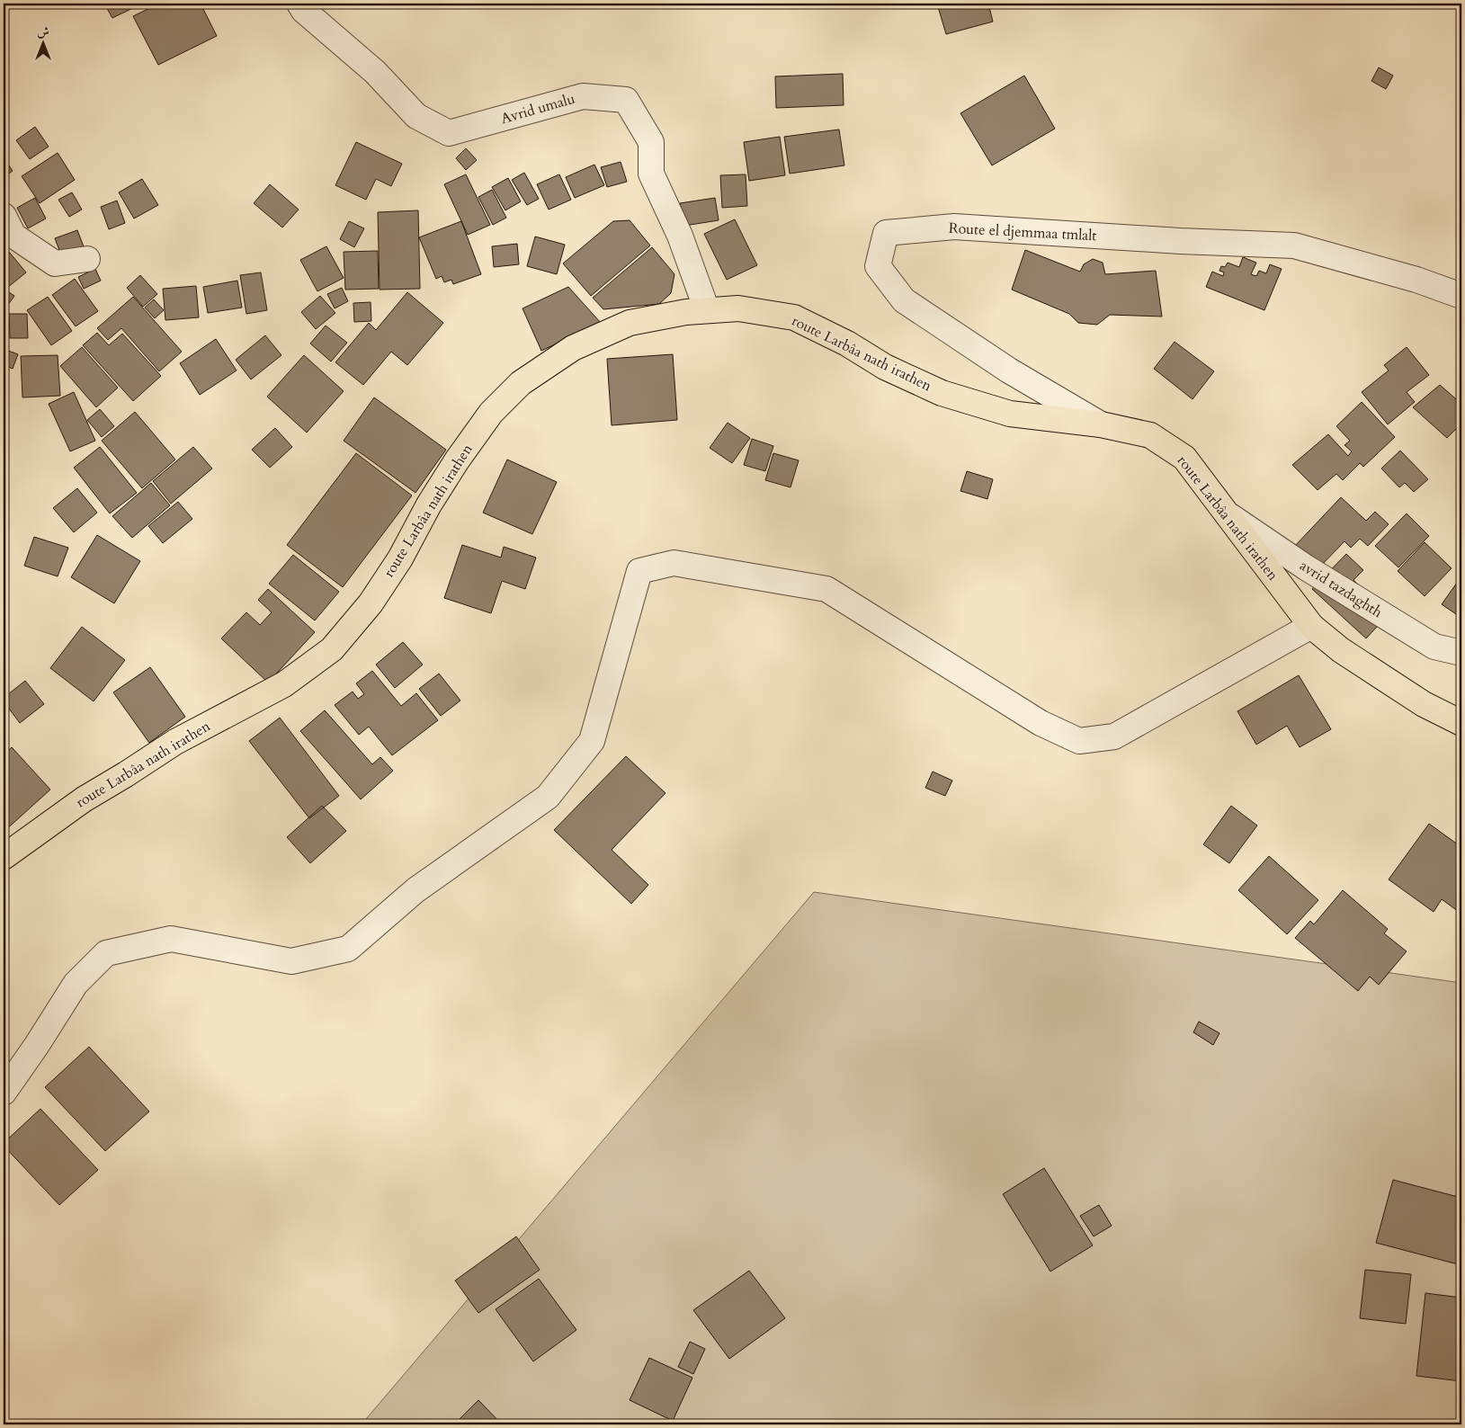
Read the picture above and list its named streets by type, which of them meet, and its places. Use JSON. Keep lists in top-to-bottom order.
{
  "streets": {
    "main road": ["route Larbâa nath irathen"],
    "street": ["Avrid umalu", "Route el djemmaa tmlalt", "avrid tazdaghth"]
  },
  "crossings": [
    ["Avrid umalu", "route Larbâa nath irathen"],
    ["Route el djemmaa tmlalt", "route Larbâa nath irathen"],
    ["route Larbâa nath irathen", "avrid tazdaghth"]
  ],
  "north": "top"
}
